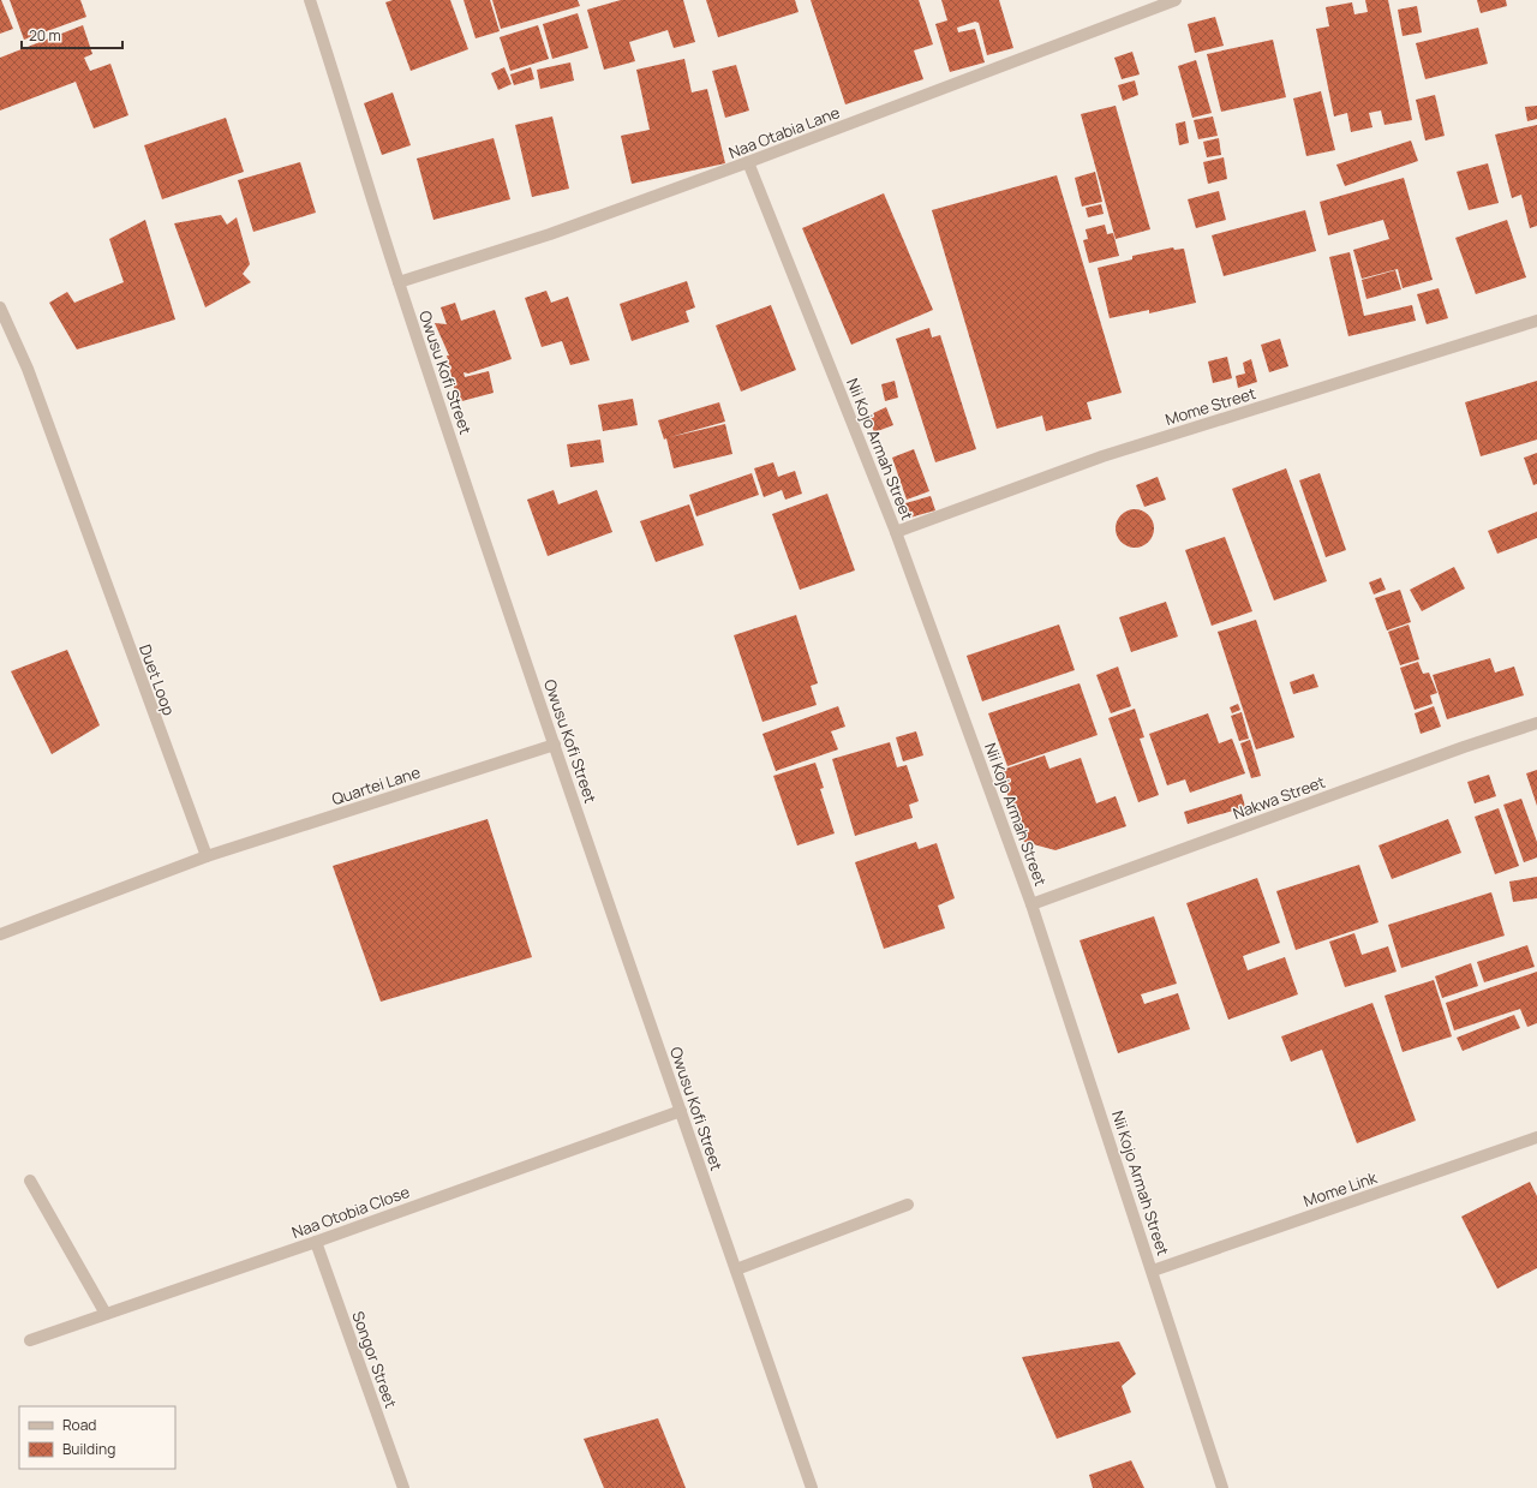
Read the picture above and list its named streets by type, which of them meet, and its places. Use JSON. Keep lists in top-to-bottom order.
{
  "streets": {
    "street": [
      "Naa Otabia Lane",
      "Owusu Kofi Street",
      "Mome Street",
      "Nii Kojo Armah Street",
      "Duet Loop",
      "Quartei Lane",
      "Nakwa Street",
      "Mome Link",
      "Naa Otobia Close",
      "Songor Street"
    ]
  },
  "crossings": [
    ["Naa Otabia Lane", "Owusu Kofi Street"],
    ["Naa Otabia Lane", "Nii Kojo Armah Street"],
    ["Owusu Kofi Street", "Quartei Lane"],
    ["Owusu Kofi Street", "Naa Otobia Close"],
    ["Mome Street", "Nii Kojo Armah Street"],
    ["Nii Kojo Armah Street", "Nakwa Street"],
    ["Nii Kojo Armah Street", "Mome Link"],
    ["Duet Loop", "Quartei Lane"],
    ["Naa Otobia Close", "Songor Street"]
  ],
  "legend": ["Road", "Building"],
  "scale_bar": "20 m"
}
